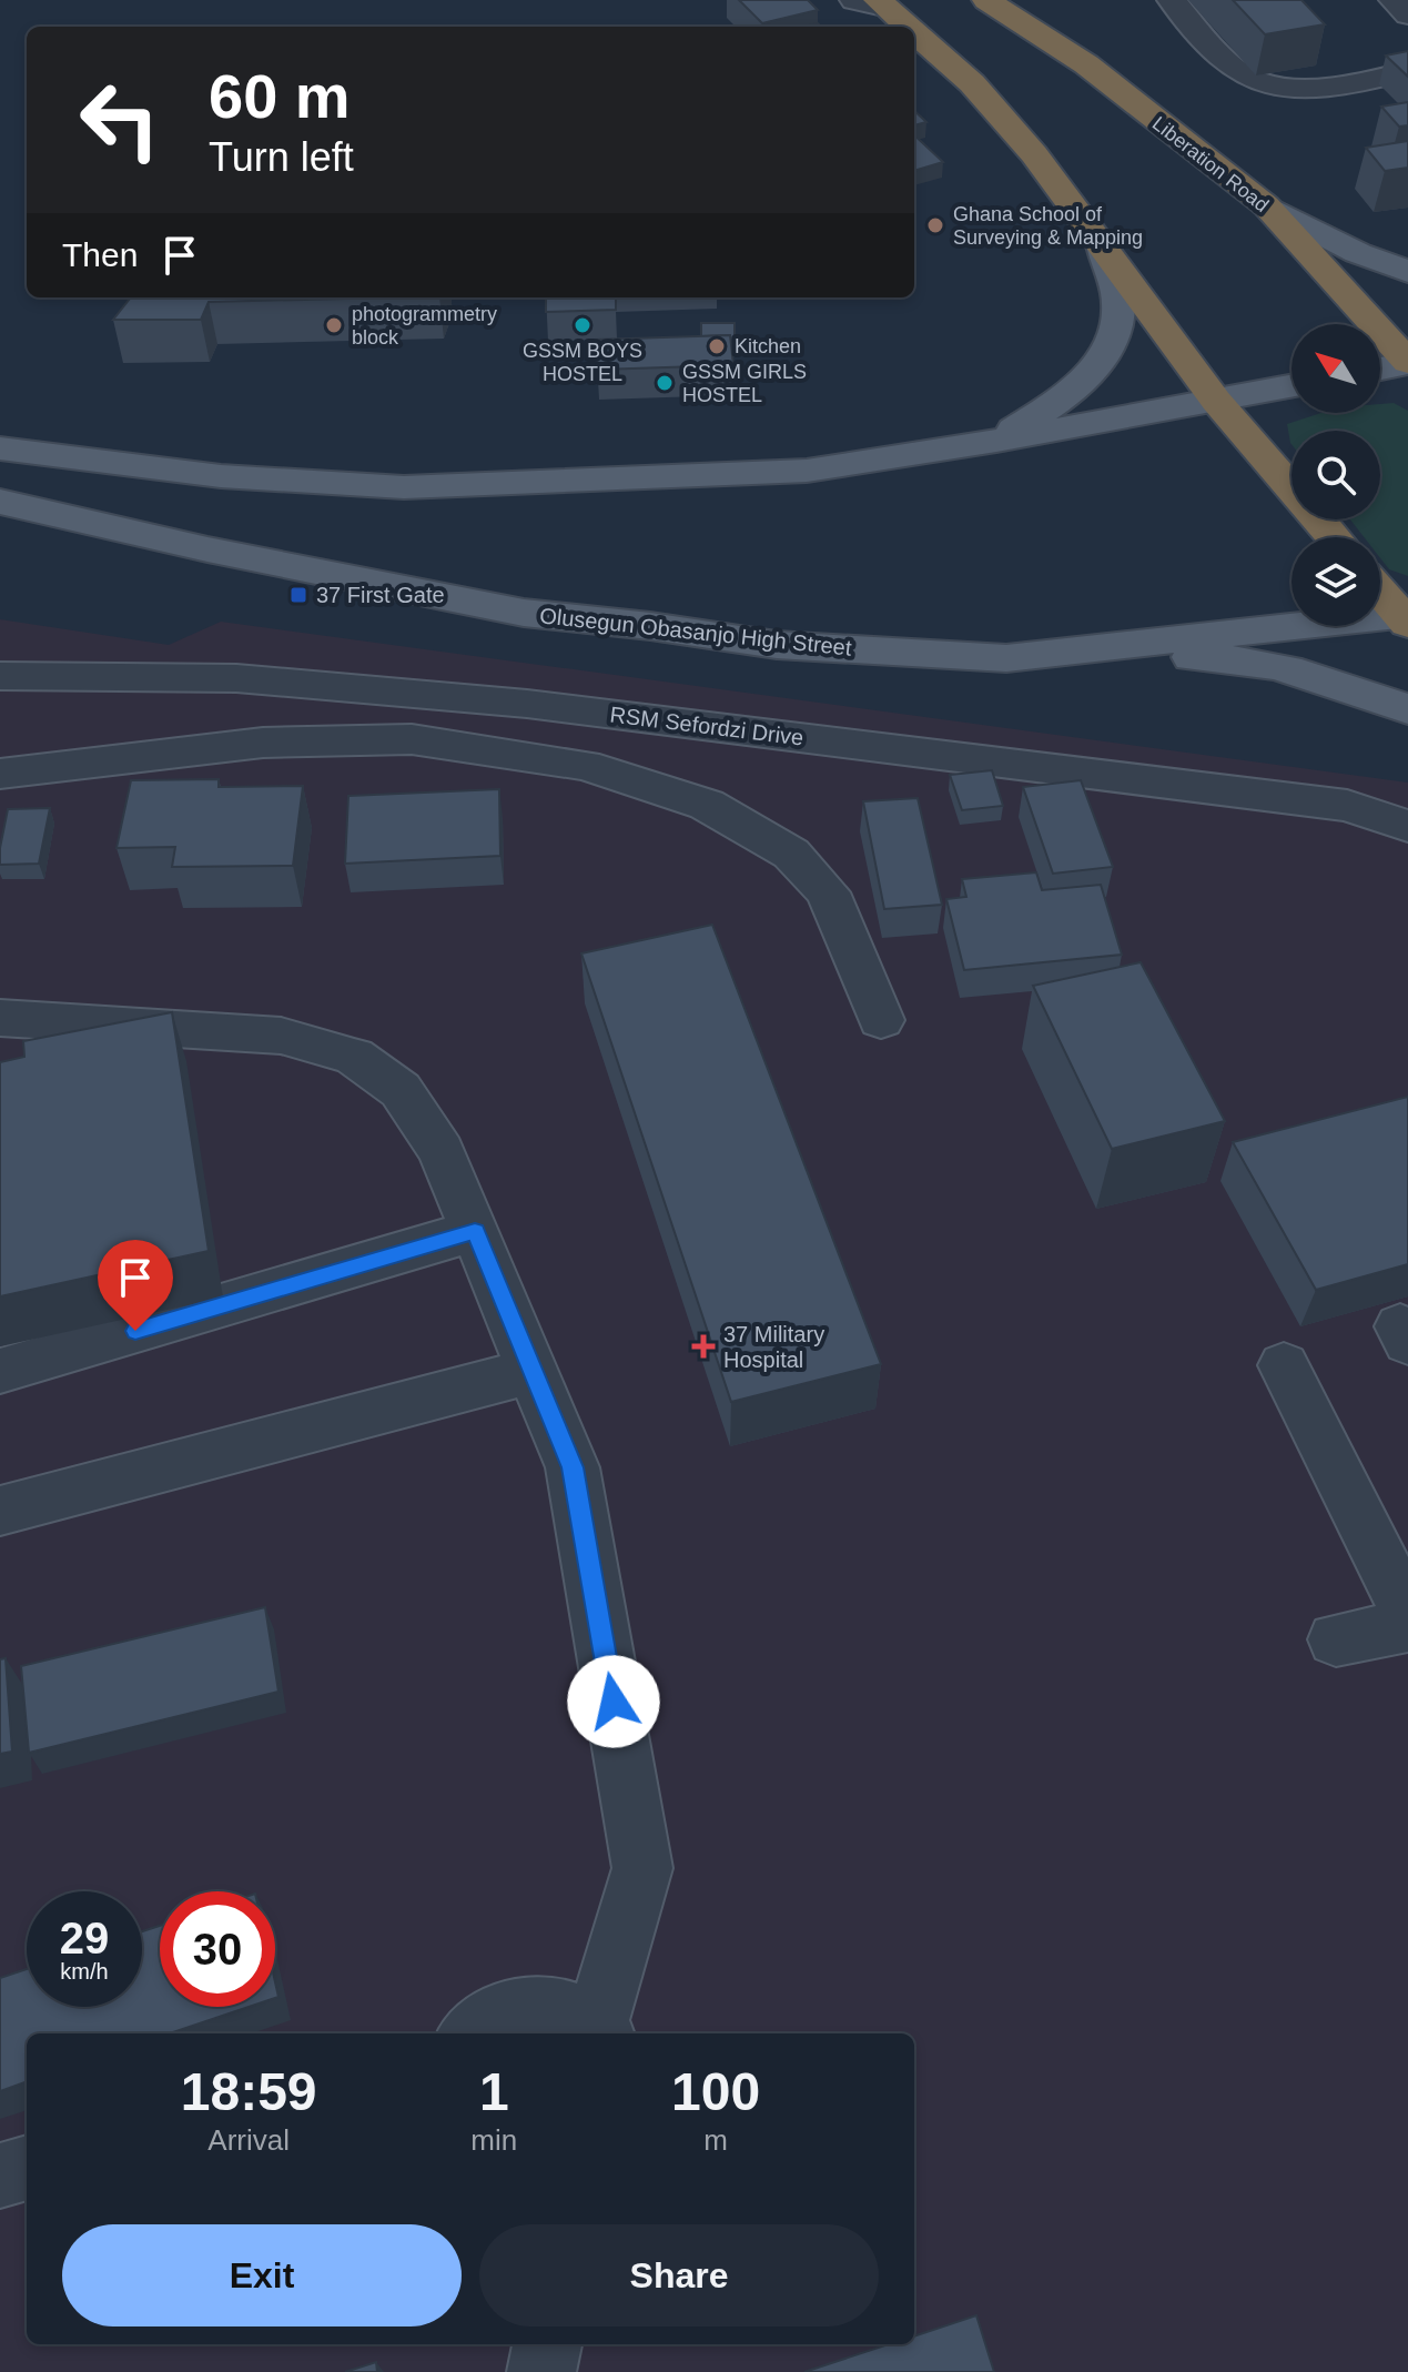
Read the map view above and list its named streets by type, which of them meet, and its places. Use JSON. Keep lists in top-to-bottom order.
{
  "streets": {
    "highway": ["Liberation Road"],
    "main road": ["Olusegun Obasanjo High Street"],
    "street": ["RSM Sefordzi Drive"]
  },
  "places": {
    "other": [
      "Ghana School of Surveying & Mapping",
      "photogrammetry block",
      "GSSM BOYS HOSTEL",
      "Kitchen",
      "GSSM GIRLS HOSTEL"
    ],
    "transit": ["37 First Gate"],
    "health": ["37 Military Hospital"]
  },
  "north": "top left",
  "page": {
    "turn": ["60 m", "Turn left"],
    "then": "Then",
    "speed": "29 km/h",
    "limit": "30",
    "eta": [
      "18:59",
      "Arrival",
      "1",
      "min",
      "100",
      "m"
    ],
    "buttons": ["Exit", "Share"]
  }
}
